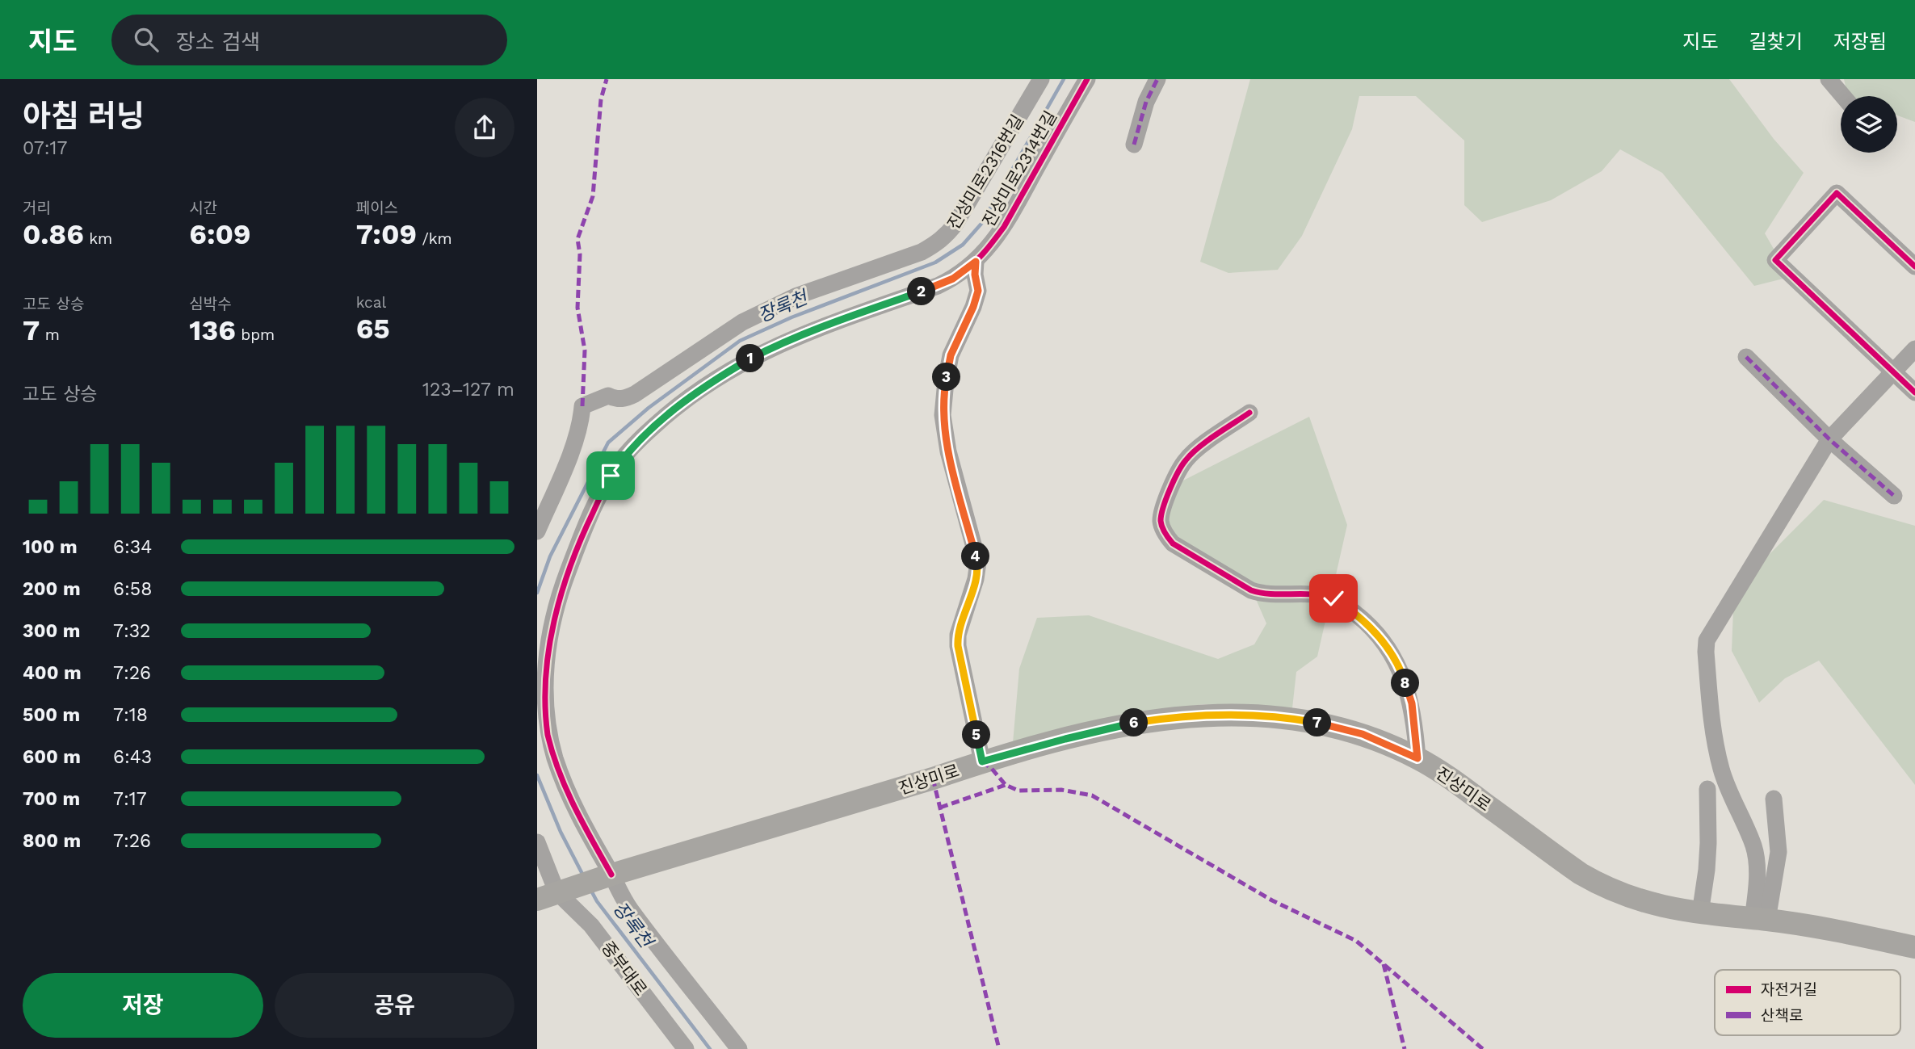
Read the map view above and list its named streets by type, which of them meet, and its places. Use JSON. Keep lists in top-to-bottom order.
{
  "streets": {
    "main road": ["진상미로"],
    "street": ["진상미로2314번길", "진상미로2316번길", "중부대로"]
  },
  "crossings": [
    ["진상미로2314번길", "진상미로"],
    ["진상미로", "중부대로"]
  ],
  "water": ["장록천"],
  "legend": ["자전거길", "산책로"],
  "page": {
    "header": "지도",
    "search": "장소 검색",
    "nav": ["지도", "길찾기", "저장됨"],
    "heading": ["아침 러닝", "07:17"],
    "stats": [
      ["거리", "0.86 km"],
      ["시간", "6:09"],
      ["페이스", "7:09 /km"],
      ["고도 상승", "7 m"],
      ["심박수", "136 bpm"],
      ["kcal", "65"]
    ],
    "pins": [
      "2",
      "1",
      "3",
      "4",
      "8",
      "6",
      "7",
      "5"
    ],
    "chart": ["고도 상승", "123–127 m"],
    "list": [
      {
        "name": "100 m",
        "note": "6:34"
      },
      {
        "name": "200 m",
        "note": "6:58"
      },
      {
        "name": "300 m",
        "note": "7:32"
      },
      {
        "name": "400 m",
        "note": "7:26"
      },
      {
        "name": "500 m",
        "note": "7:18"
      },
      {
        "name": "600 m",
        "note": "6:43"
      },
      {
        "name": "700 m",
        "note": "7:17"
      },
      {
        "name": "800 m",
        "note": "7:26"
      }
    ],
    "buttons": ["저장", "공유"]
  }
}
